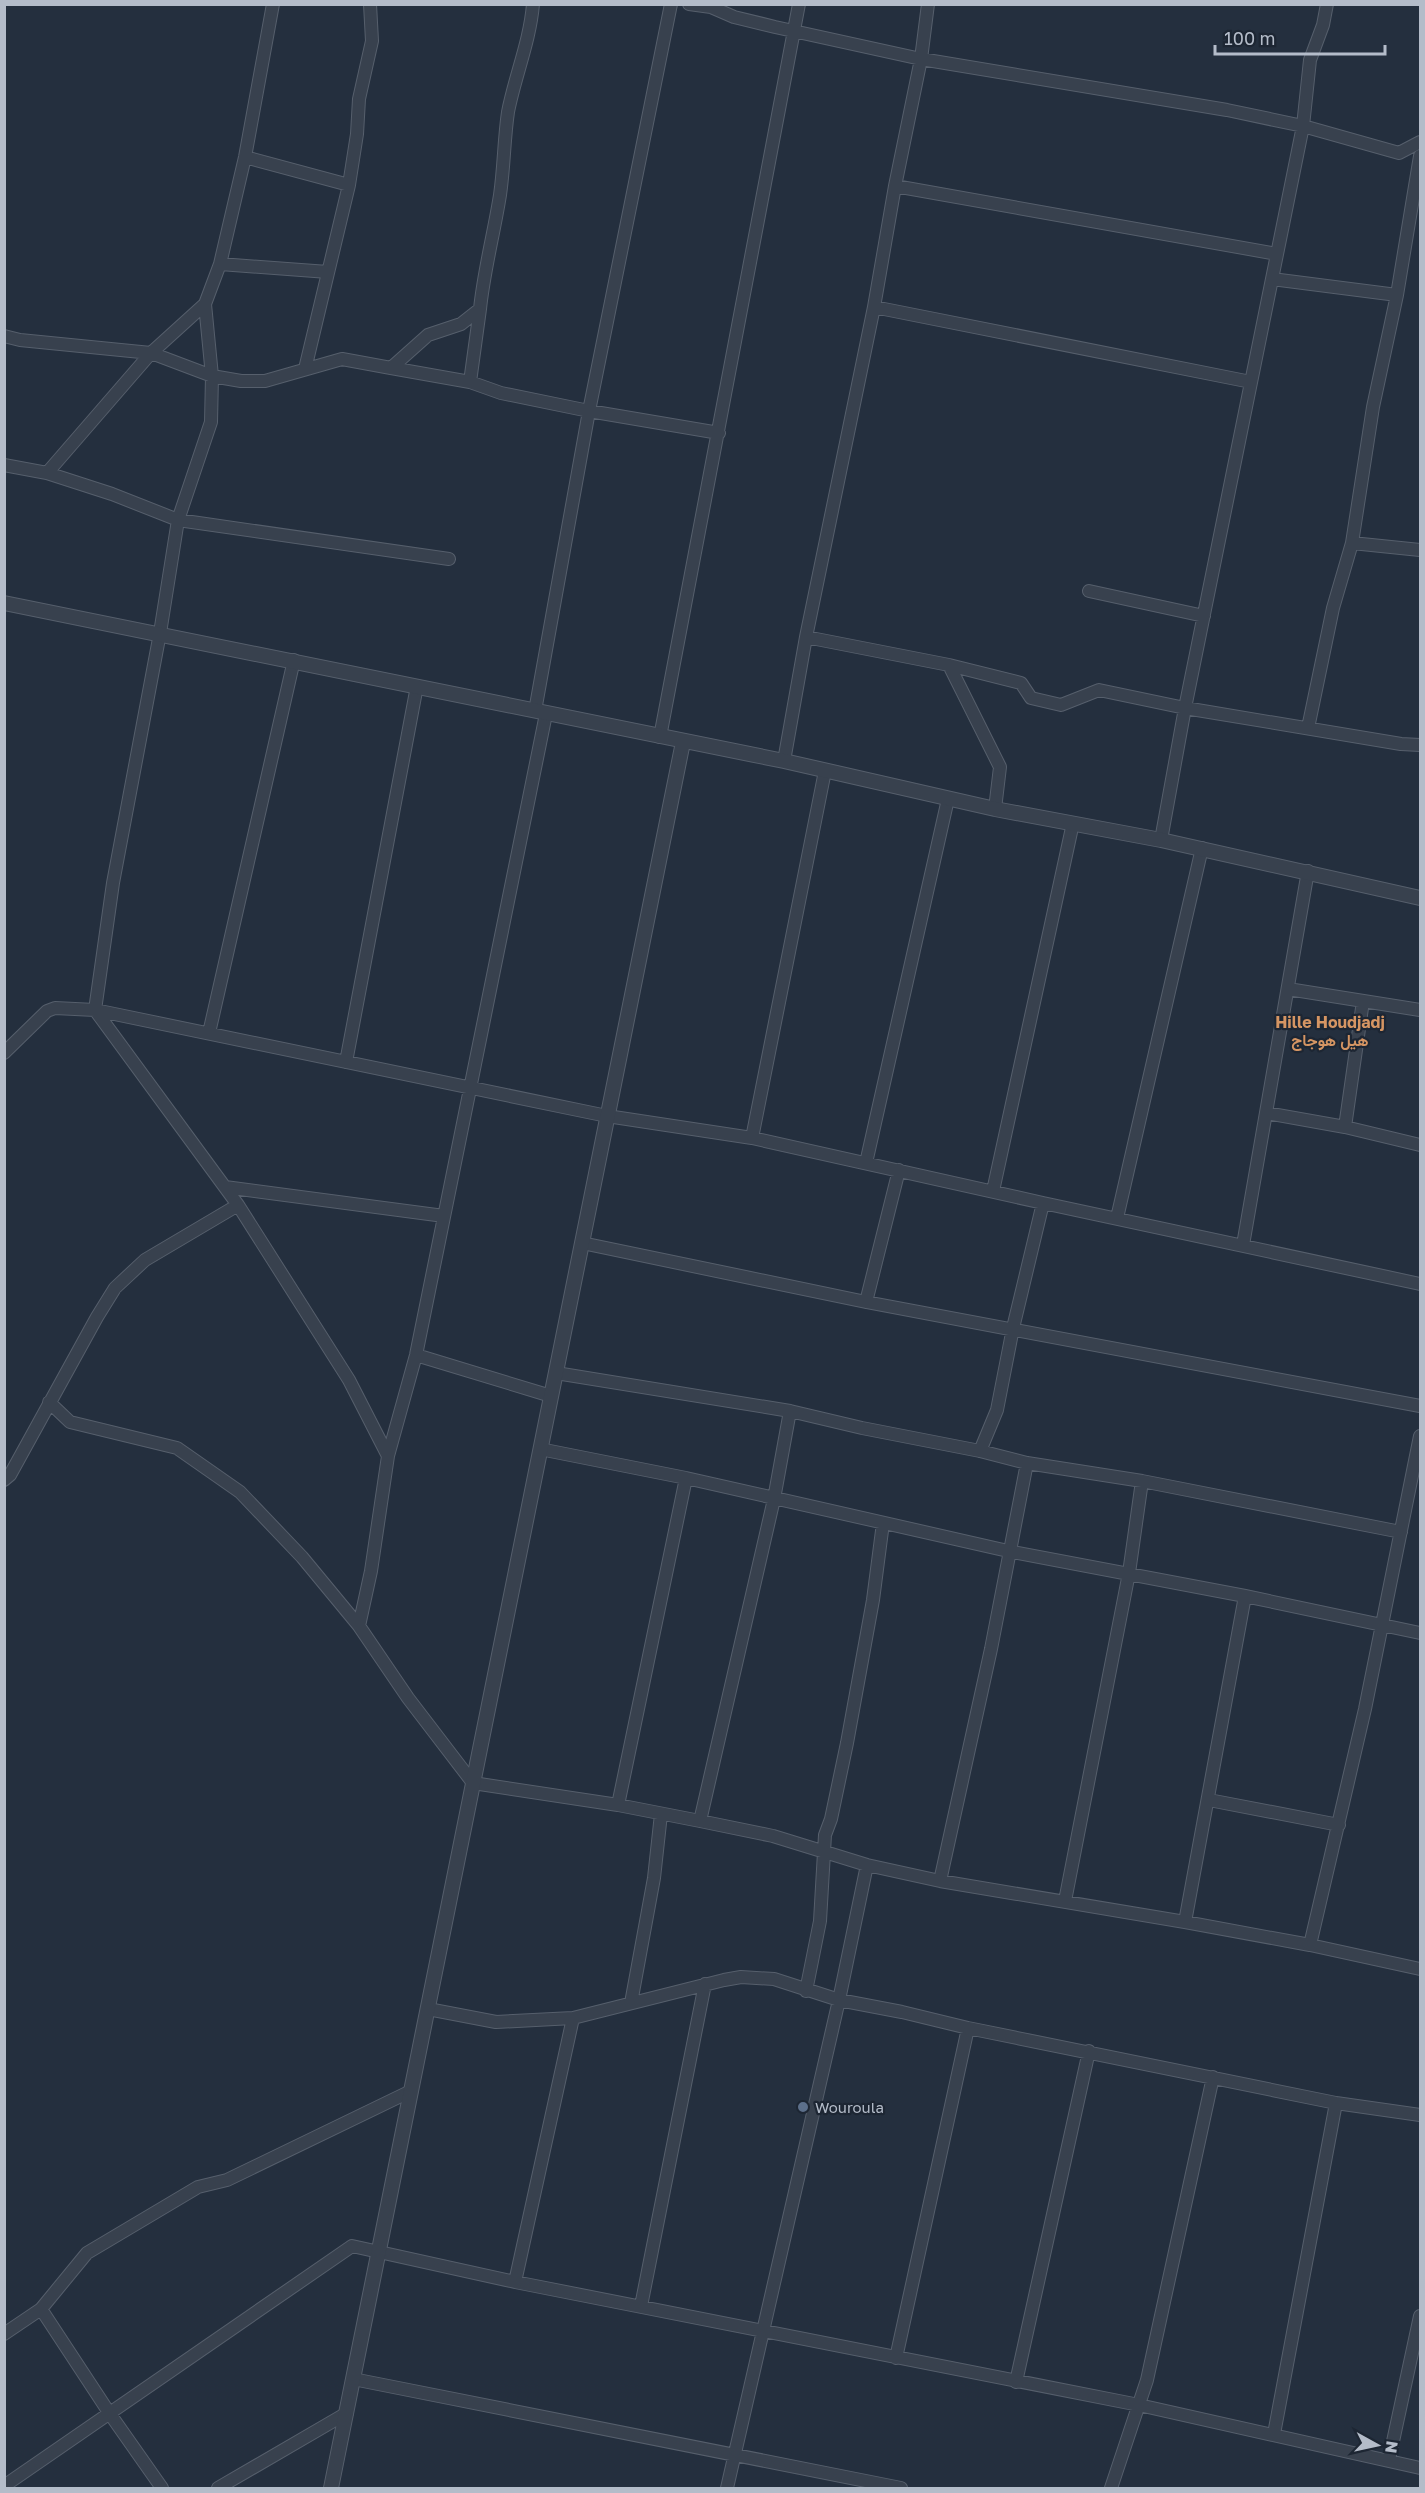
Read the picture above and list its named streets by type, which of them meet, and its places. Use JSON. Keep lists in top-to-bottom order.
{
  "districts": ["Hille Houdjadj هيل هوجاج"],
  "places": ["Wouroula"],
  "scale_bar": "100 m",
  "north": "right"
}
